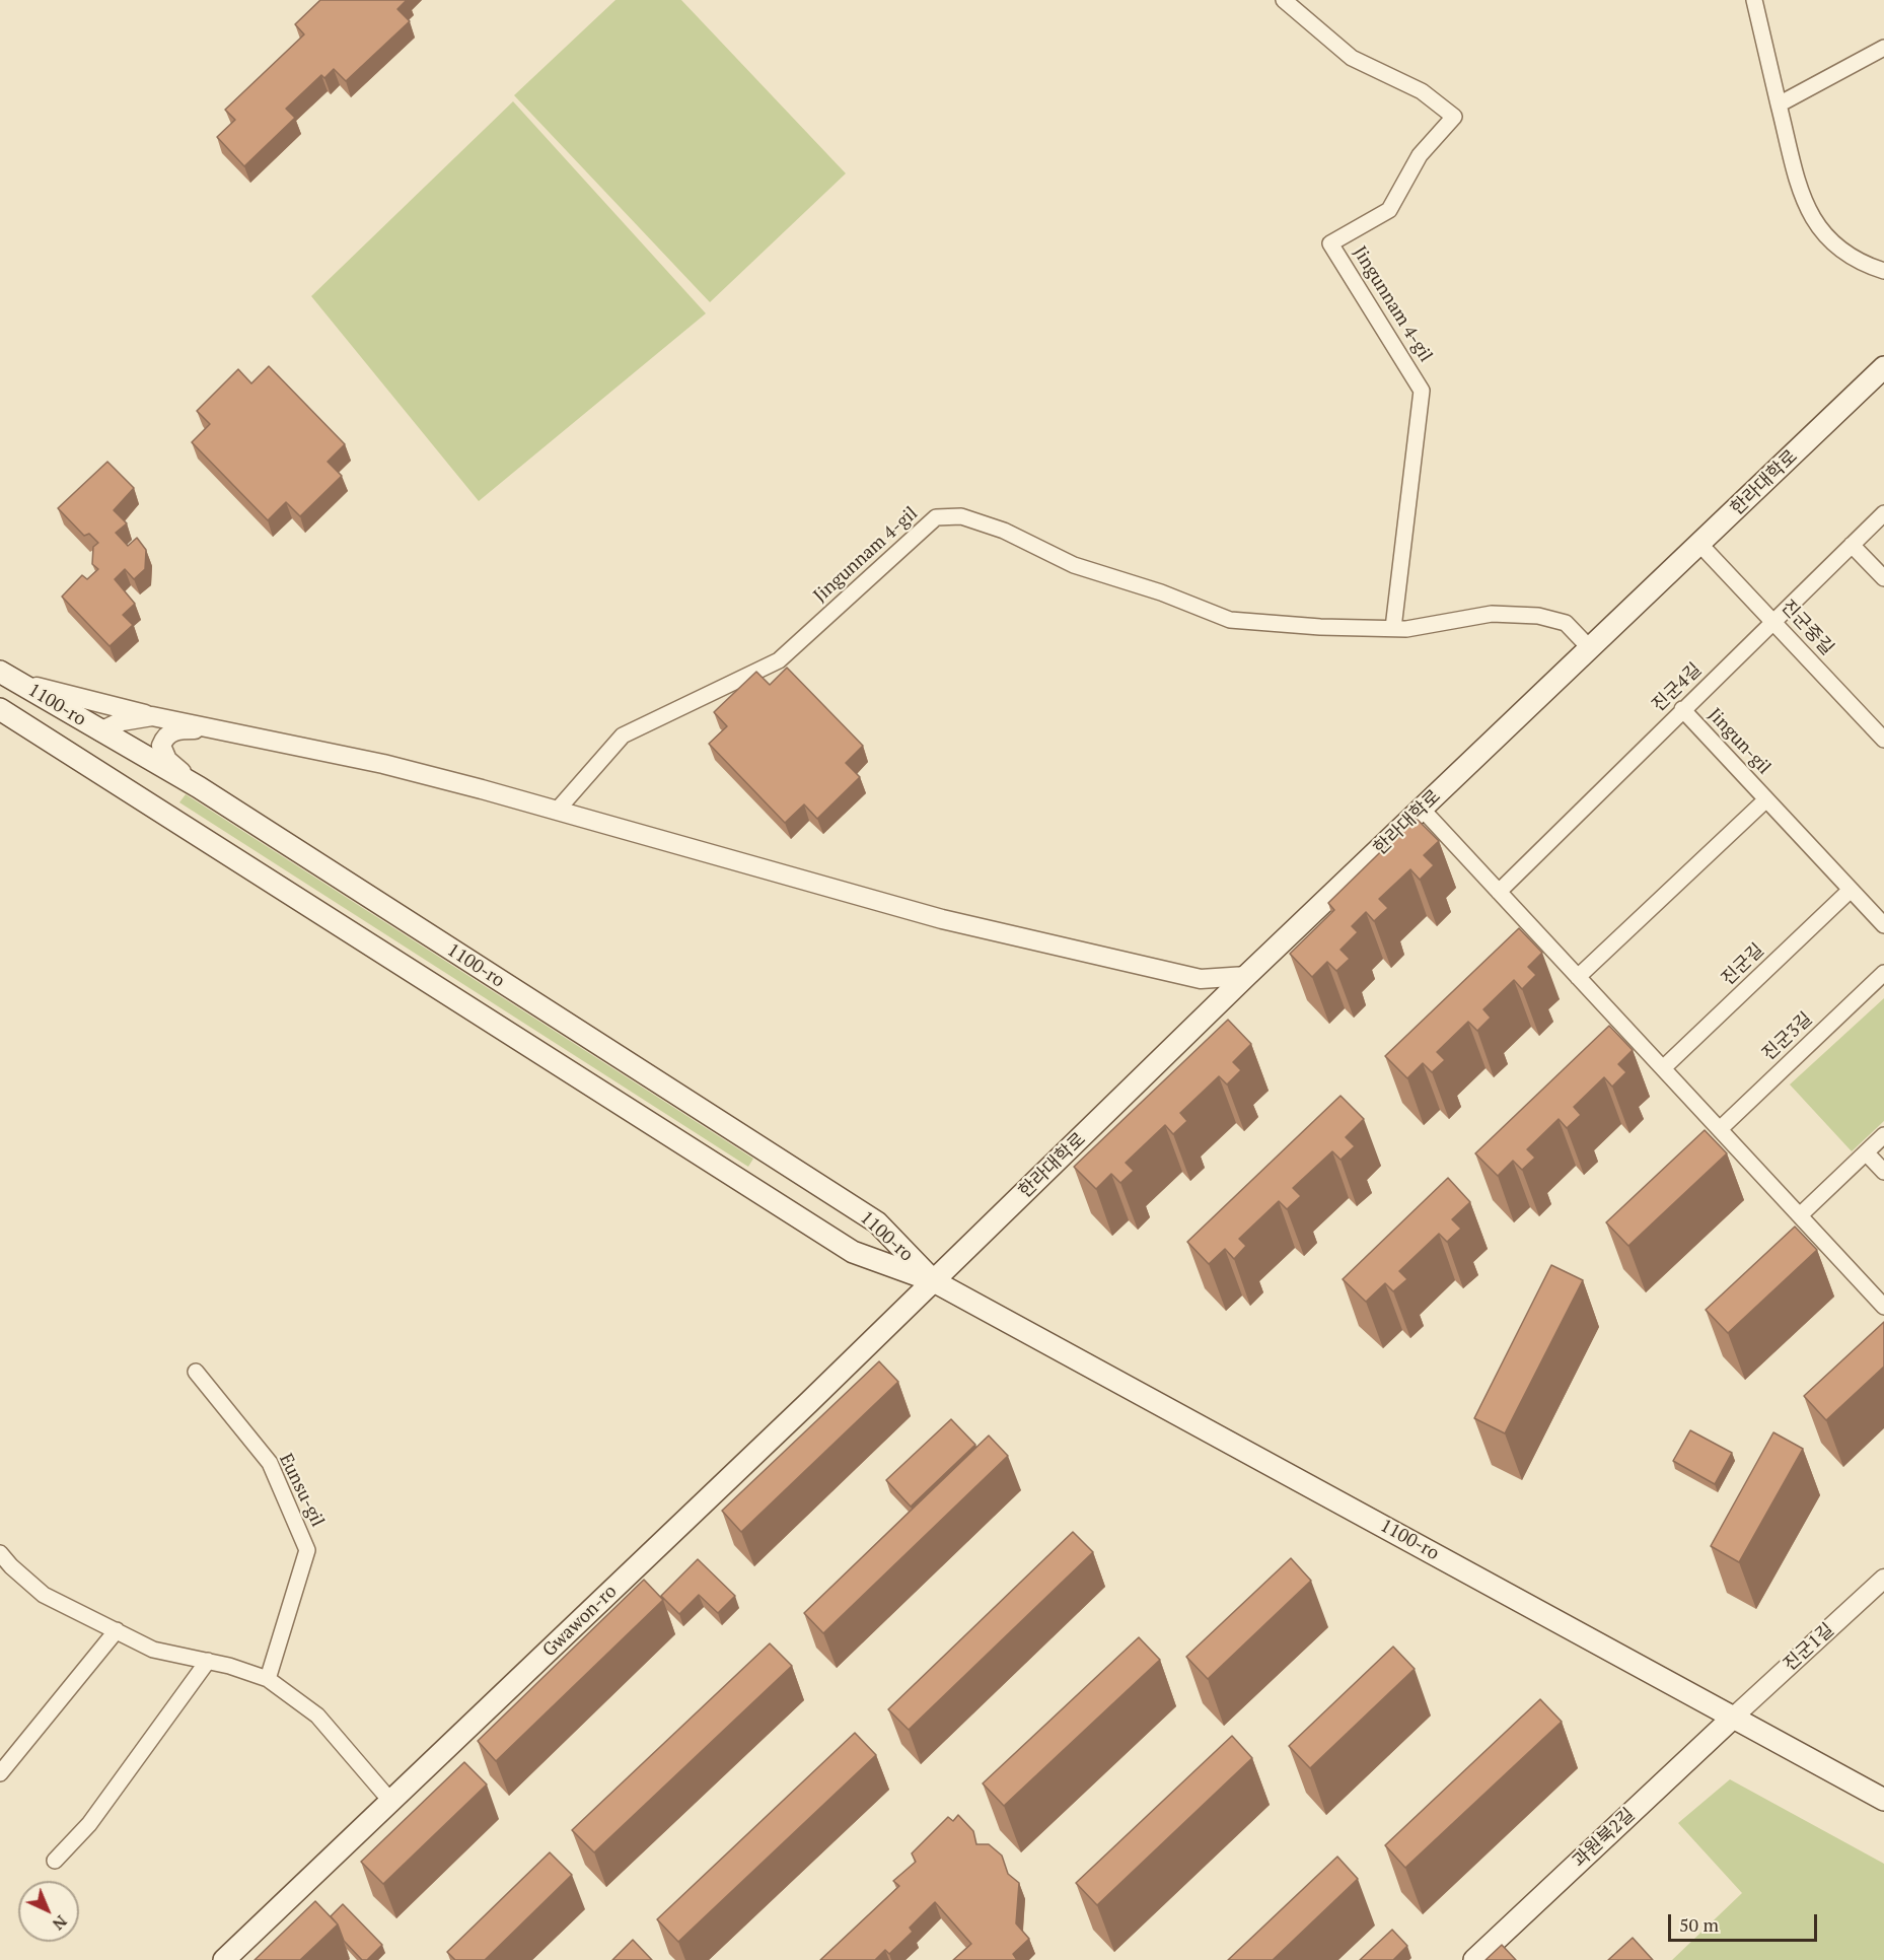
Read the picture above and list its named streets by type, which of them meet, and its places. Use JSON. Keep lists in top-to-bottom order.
{
  "streets": {
    "main road": [
      "한라대학로",
      "1100-ro",
      "Gwawon-ro",
      "과원북2길"
    ],
    "street": [
      "Jingunnam 4-gil",
      "진군중길",
      "진군4길",
      "Jingun-gil",
      "진군길",
      "진군3길",
      "Eunsu-gil",
      "진군1길"
    ]
  },
  "crossings": [
    ["Jingunnam 4-gil", "한라대학로"],
    ["한라대학로", "진군중길"],
    ["한라대학로", "1100-ro"],
    ["한라대학로", "Gwawon-ro"],
    ["진군중길", "진군4길"],
    ["진군4길", "Jingun-gil"],
    ["1100-ro", "Gwawon-ro"],
    ["1100-ro", "진군1길"],
    ["1100-ro", "과원북2길"],
    ["Jingun-gil", "진군길"],
    ["진군1길", "과원북2길"]
  ],
  "scale_bar": "50 m",
  "north": "bottom right"
}
